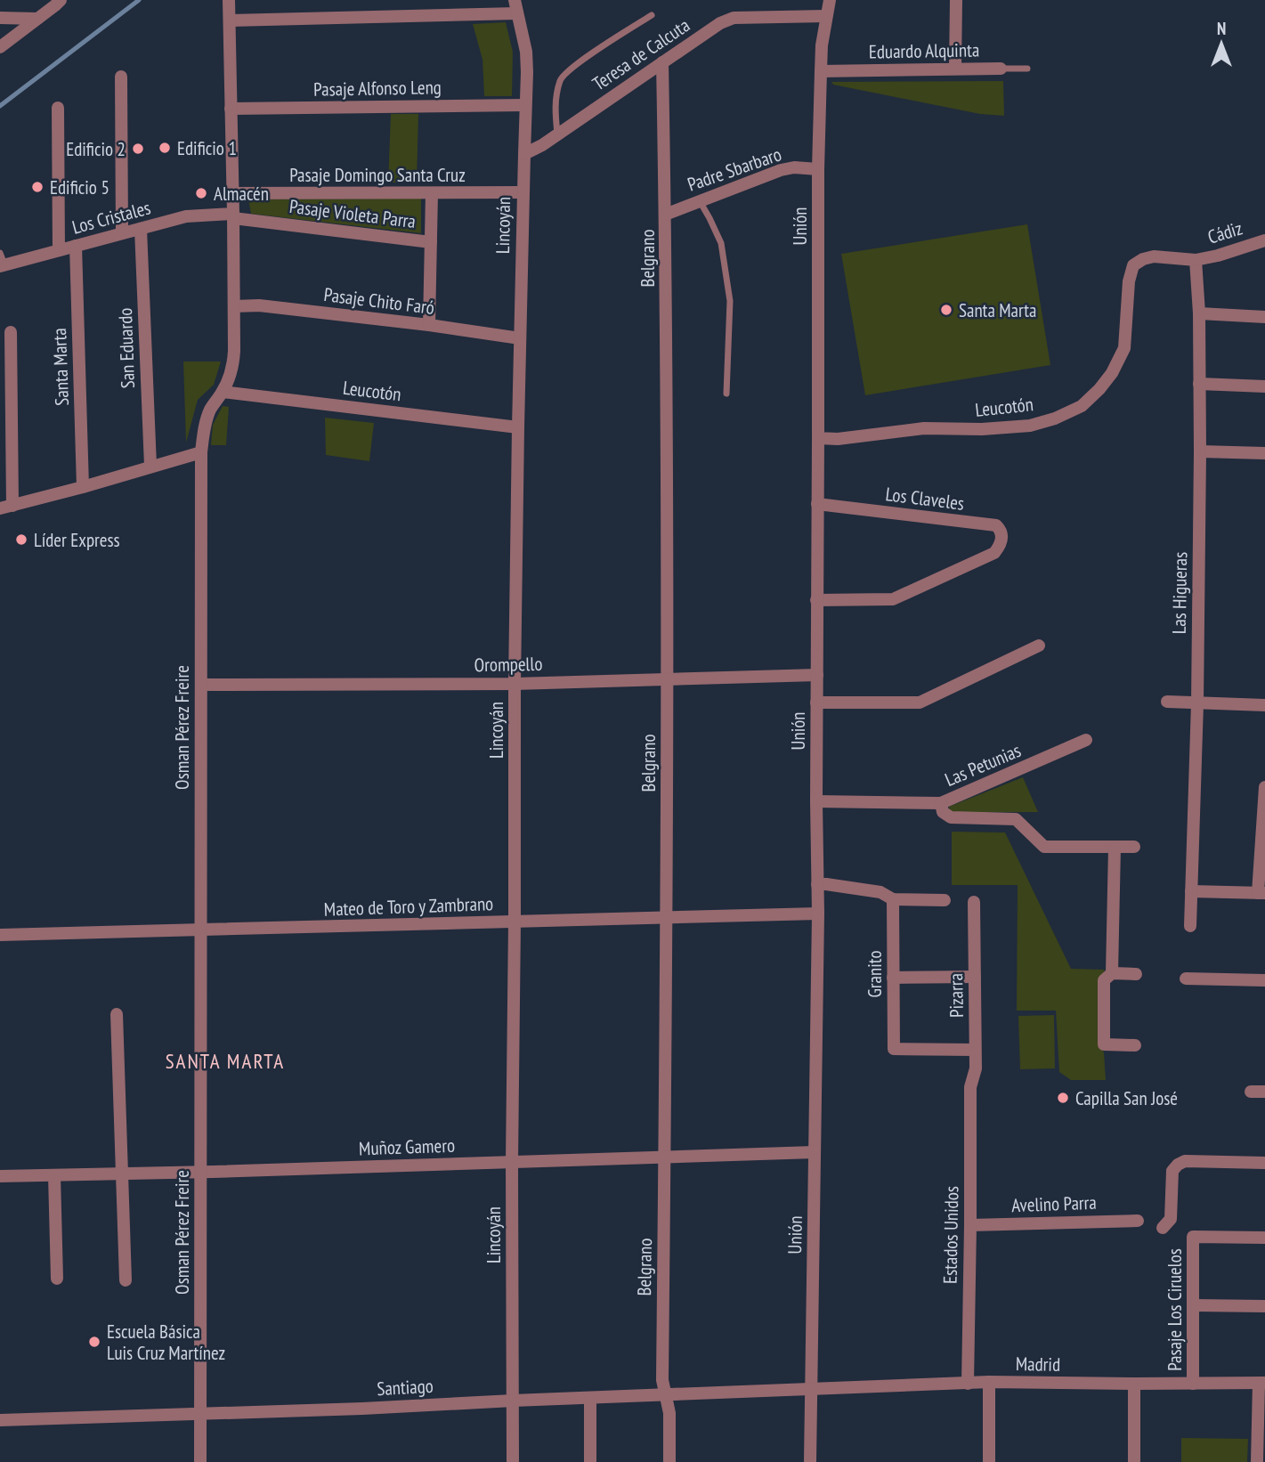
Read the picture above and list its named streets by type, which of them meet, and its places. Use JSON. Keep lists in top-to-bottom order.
{
  "streets": {
    "street": [
      "Eduardo Alquinta",
      "Teresa de Calcuta",
      "Pasaje Alfonso Leng",
      "Padre Sbarbaro",
      "Pasaje Domingo Santa Cruz",
      "Pasaje Violeta Parra",
      "Los Cristales",
      "Lincoyán",
      "Unión",
      "Cádiz",
      "Belgrano",
      "Pasaje Chito Faró",
      "San Eduardo",
      "Santa Marta",
      "Leucotón",
      "Los Claveles",
      "Las Higueras",
      "Orompello",
      "Osman Pérez Freire",
      "Las Petunias",
      "Mateo de Toro y Zambrano",
      "Granito",
      "Pizarra",
      "Muñoz Gamero",
      "Avelino Parra",
      "Estados Unidos",
      "Pasaje Los Ciruelos",
      "Madrid",
      "Santiago"
    ]
  },
  "crossings": [
    ["Eduardo Alquinta", "Unión"],
    ["Teresa de Calcuta", "Lincoyán"],
    ["Teresa de Calcuta", "Unión"],
    ["Teresa de Calcuta", "Belgrano"],
    ["Pasaje Alfonso Leng", "Lincoyán"],
    ["Pasaje Alfonso Leng", "Osman Pérez Freire"],
    ["Padre Sbarbaro", "Unión"],
    ["Padre Sbarbaro", "Belgrano"],
    ["Pasaje Domingo Santa Cruz", "Lincoyán"],
    ["Pasaje Domingo Santa Cruz", "Osman Pérez Freire"],
    ["Pasaje Violeta Parra", "Los Cristales"],
    ["Pasaje Violeta Parra", "Osman Pérez Freire"],
    ["Los Cristales", "San Eduardo"],
    ["Los Cristales", "Santa Marta"],
    ["Los Cristales", "Osman Pérez Freire"],
    ["Lincoyán", "Pasaje Chito Faró"],
    ["Lincoyán", "Leucotón"],
    ["Lincoyán", "Orompello"],
    ["Lincoyán", "Mateo de Toro y Zambrano"],
    ["Lincoyán", "Muñoz Gamero"],
    ["Lincoyán", "Santiago"],
    ["Unión", "Leucotón"],
    ["Unión", "Los Claveles"],
    ["Unión", "Orompello"],
    ["Unión", "Las Petunias"],
    ["Unión", "Mateo de Toro y Zambrano"],
    ["Unión", "Muñoz Gamero"],
    ["Unión", "Madrid"],
    ["Unión", "Santiago"],
    ["Cádiz", "Leucotón"],
    ["Cádiz", "Las Higueras"],
    ["Belgrano", "Orompello"],
    ["Belgrano", "Mateo de Toro y Zambrano"],
    ["Belgrano", "Muñoz Gamero"],
    ["Belgrano", "Santiago"],
    ["Pasaje Chito Faró", "Osman Pérez Freire"],
    ["Leucotón", "Las Higueras"],
    ["Leucotón", "Osman Pérez Freire"],
    ["Orompello", "Osman Pérez Freire"],
    ["Osman Pérez Freire", "Mateo de Toro y Zambrano"],
    ["Osman Pérez Freire", "Muñoz Gamero"],
    ["Osman Pérez Freire", "Santiago"],
    ["Granito", "Pizarra"],
    ["Pizarra", "Estados Unidos"],
    ["Avelino Parra", "Estados Unidos"],
    ["Estados Unidos", "Madrid"],
    ["Pasaje Los Ciruelos", "Madrid"],
    ["Madrid", "Santiago"]
  ],
  "districts": ["SANTA MARTA"],
  "places": [
    "Edificio 1",
    "Edificio 2",
    "Edificio 5",
    "Almacén",
    "Santa Marta",
    "Líder Express",
    "Capilla San José",
    "Escuela Básica Luis Cruz Martínez"
  ],
  "north": "top"
}
